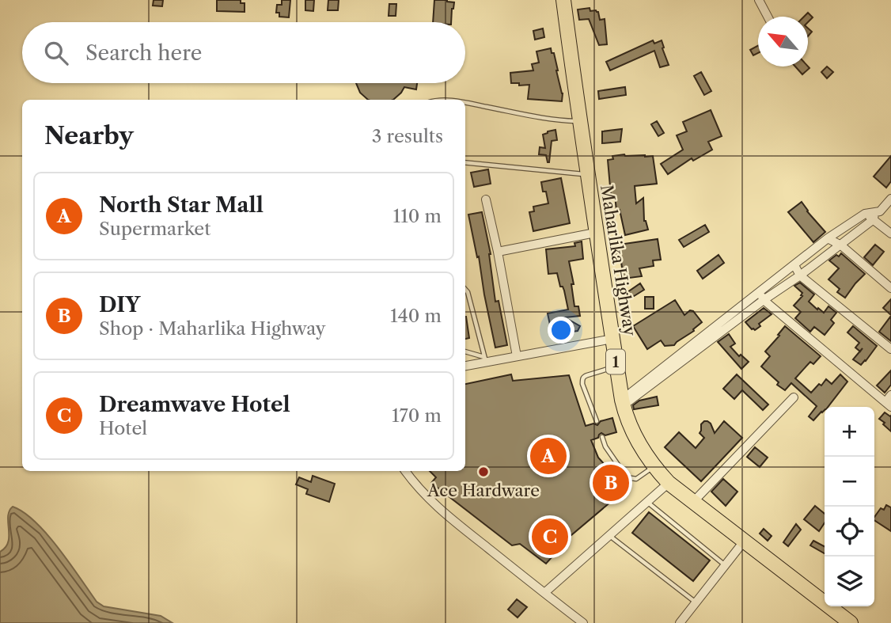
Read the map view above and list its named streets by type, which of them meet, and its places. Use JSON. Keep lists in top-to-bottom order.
{
  "streets": {
    "highway": ["Maharlika Highway", "1"]
  },
  "places": ["Ace Hardware"],
  "north": "top left",
  "page": {
    "search": "Search here",
    "heading": ["Nearby", "3 results"],
    "list": [
      {
        "mark": "A",
        "name": "North Star Mall",
        "note": "Supermarket",
        "value": "110 m"
      },
      {
        "mark": "B",
        "name": "DIY",
        "note": "Shop · Maharlika Highway",
        "value": "140 m"
      },
      {
        "mark": "C",
        "name": "Dreamwave Hotel",
        "note": "Hotel",
        "value": "170 m"
      }
    ],
    "map_buttons": ["+", "−"],
    "pins": ["A", "B", "C"]
  }
}
